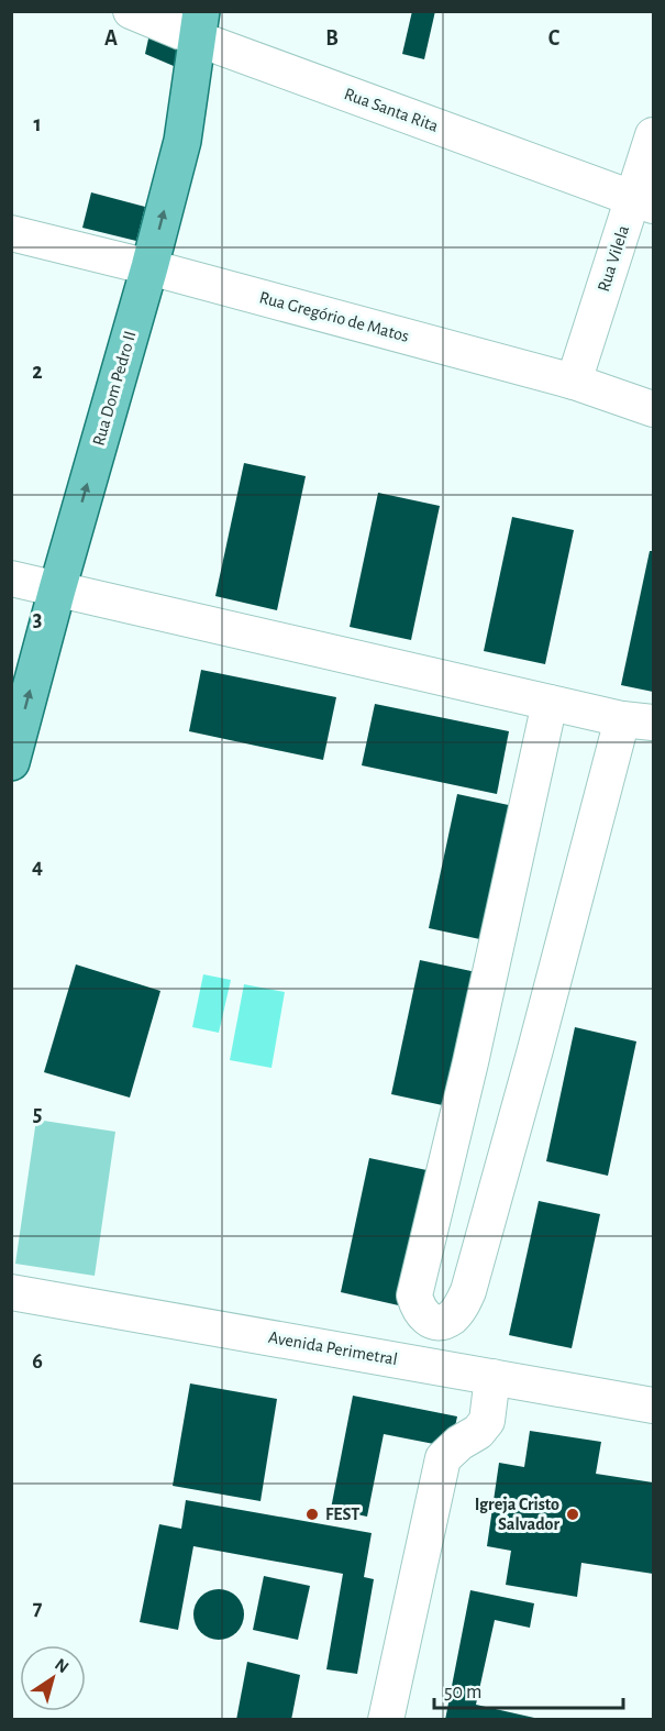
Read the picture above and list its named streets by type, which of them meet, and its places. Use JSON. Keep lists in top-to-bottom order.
{
  "streets": {
    "main road": ["Rua Dom Pedro II"],
    "street": [
      "Rua Santa Rita",
      "Rua Vilela",
      "Rua Gregório de Matos",
      "Avenida Perimetral"
    ]
  },
  "crossings": [
    ["Rua Santa Rita", "Rua Vilela"],
    ["Rua Santa Rita", "Rua Dom Pedro II"],
    ["Rua Vilela", "Rua Gregório de Matos"],
    ["Rua Gregório de Matos", "Rua Dom Pedro II"]
  ],
  "one_way": ["Rua Dom Pedro II"],
  "places": ["FEST", "Igreja Cristo Salvador"],
  "scale_bar": "50 m",
  "north": "top right",
  "grid": {
    "columns": ["A", "B", "C"],
    "rows": [
      "1",
      "2",
      "3",
      "4",
      "5",
      "6",
      "7"
    ]
  }
}
